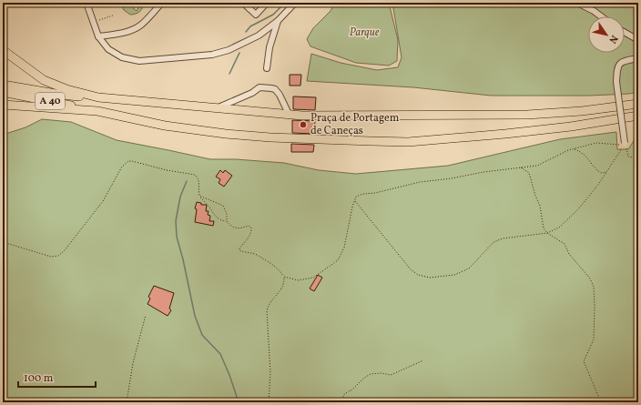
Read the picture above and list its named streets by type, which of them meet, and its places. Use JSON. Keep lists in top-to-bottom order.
{
  "streets": {
    "highway": ["A 40"]
  },
  "parks": ["Parque"],
  "places": ["Praça de Portagem de Caneças"],
  "scale_bar": "100 m",
  "north": "bottom right"
}
